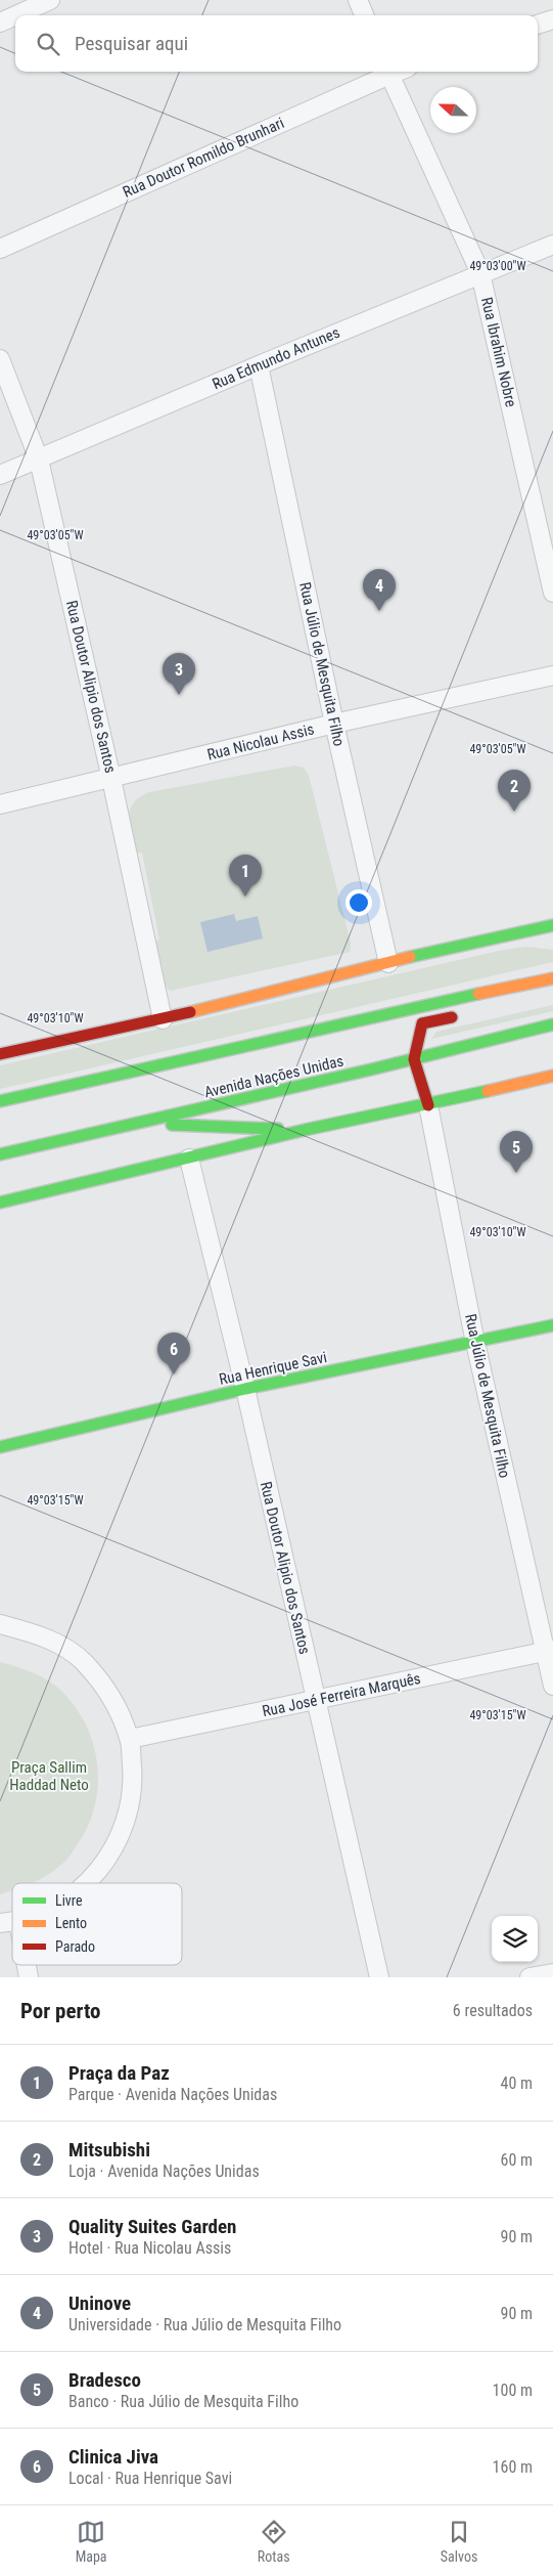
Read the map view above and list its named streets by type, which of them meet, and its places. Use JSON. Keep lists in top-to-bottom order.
{
  "streets": {
    "street": [
      "Rua Doutor Romildo Brunhari",
      "Rua Ibrahim Nobre",
      "Rua Edmundo Antunes",
      "Rua Júlio de Mesquita Filho",
      "Rua Doutor Alipio dos Santos",
      "Rua Nicolau Assis",
      "Avenida Nações Unidas",
      "Rua Henrique Savi",
      "Rua José Ferreira Marquês"
    ]
  },
  "crossings": [
    ["Rua Ibrahim Nobre", "Rua Edmundo Antunes"],
    ["Rua Edmundo Antunes", "Rua Júlio de Mesquita Filho"],
    ["Rua Edmundo Antunes", "Rua Doutor Alipio dos Santos"],
    ["Rua Júlio de Mesquita Filho", "Rua Nicolau Assis"],
    ["Rua Júlio de Mesquita Filho", "Rua Henrique Savi"],
    ["Rua Júlio de Mesquita Filho", "Rua José Ferreira Marquês"],
    ["Rua Doutor Alipio dos Santos", "Rua Nicolau Assis"],
    ["Rua Doutor Alipio dos Santos", "Rua Henrique Savi"],
    ["Rua Doutor Alipio dos Santos", "Rua José Ferreira Marquês"]
  ],
  "parks": ["Praça Sallim Haddad Neto"],
  "legend": ["Livre", "Lento", "Parado"],
  "north": "left",
  "page": {
    "search": "Pesquisar aqui",
    "pins": [
      "4",
      "3",
      "2",
      "1",
      "5",
      "6"
    ],
    "heading": ["Por perto", "6 resultados"],
    "list": [
      {
        "mark": "1",
        "name": "Praça da Paz",
        "note": "Parque · Avenida Nações Unidas",
        "value": "40 m"
      },
      {
        "mark": "2",
        "name": "Mitsubishi",
        "note": "Loja · Avenida Nações Unidas",
        "value": "60 m"
      },
      {
        "mark": "3",
        "name": "Quality Suites Garden",
        "note": "Hotel · Rua Nicolau Assis",
        "value": "90 m"
      },
      {
        "mark": "4",
        "name": "Uninove",
        "note": "Universidade · Rua Júlio de Mesquita Filho",
        "value": "90 m"
      },
      {
        "mark": "5",
        "name": "Bradesco",
        "note": "Banco · Rua Júlio de Mesquita Filho",
        "value": "100 m"
      },
      {
        "mark": "6",
        "name": "Clinica Jiva",
        "note": "Local · Rua Henrique Savi",
        "value": "160 m"
      }
    ],
    "nav": ["Mapa", "Rotas", "Salvos"]
  },
  "coordinates": [
    "49°03'00\"W",
    "49°03'05\"W",
    "49°03'10\"W",
    "49°03'15\"W"
  ]
}
